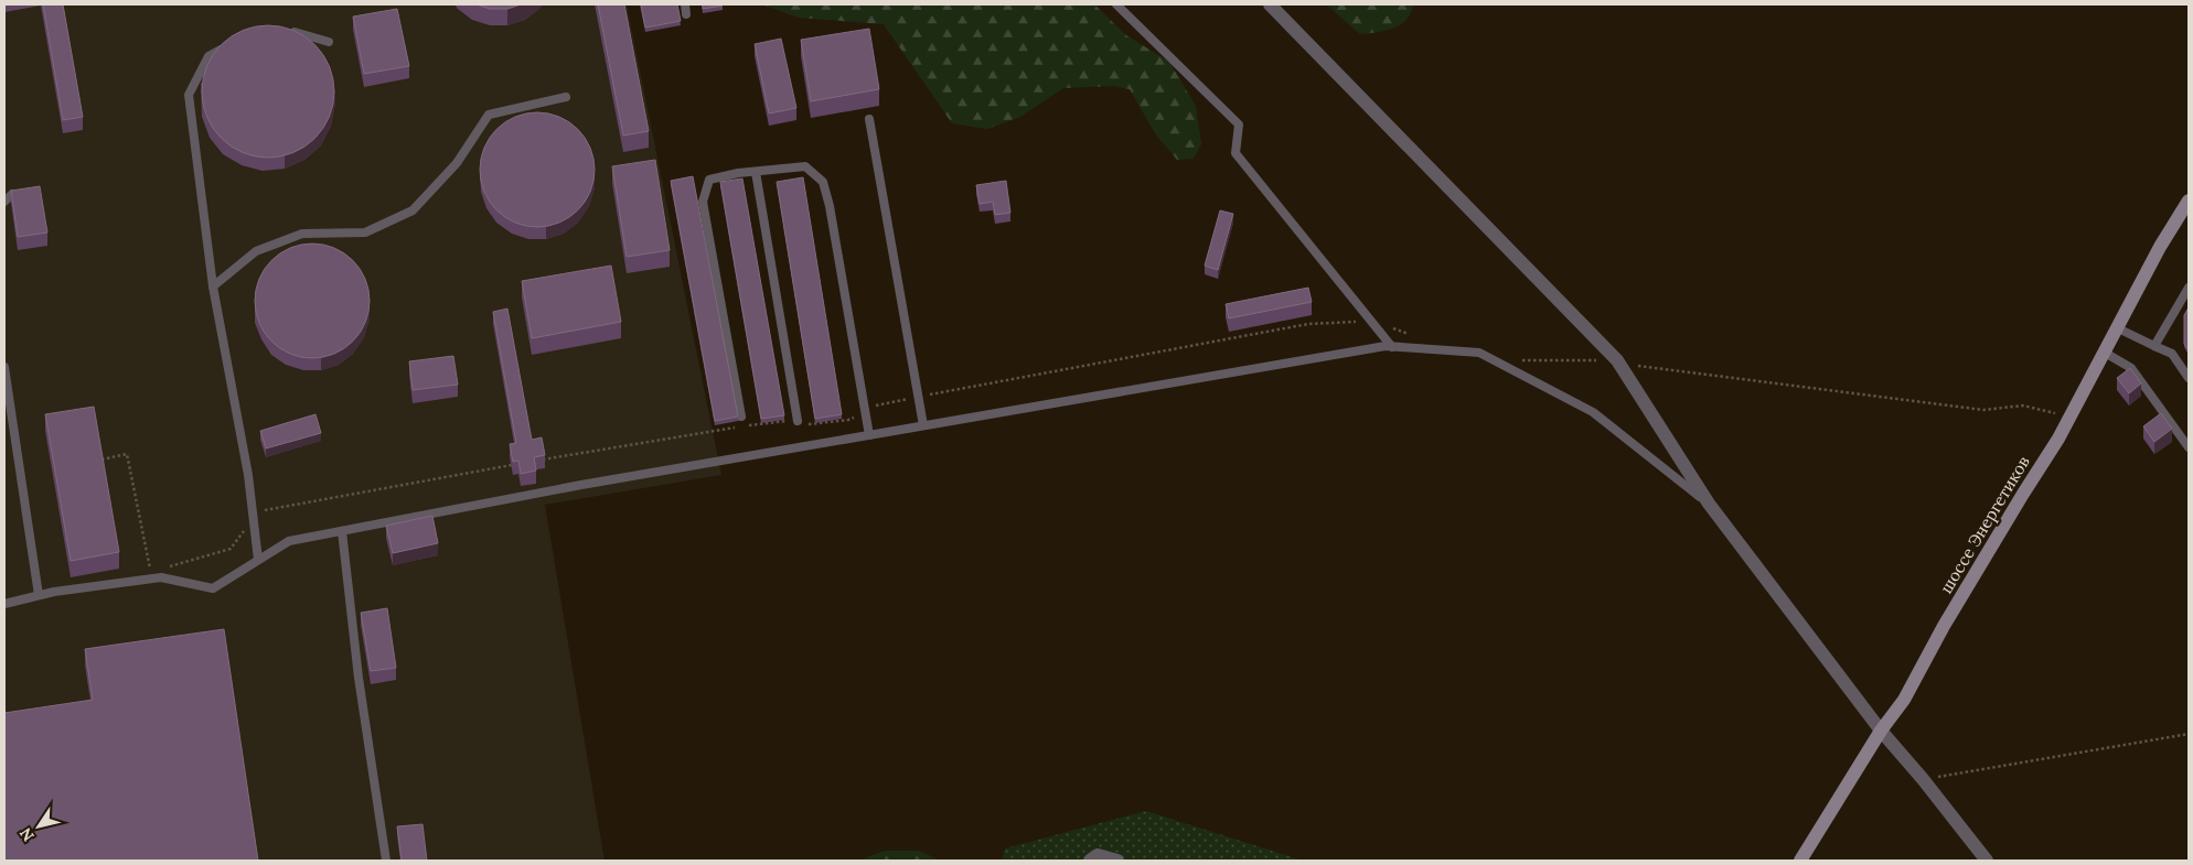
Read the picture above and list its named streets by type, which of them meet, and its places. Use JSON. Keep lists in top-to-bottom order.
{
  "streets": {
    "main road": ["шоссе Энергетиков"]
  },
  "north": "bottom left"
}
